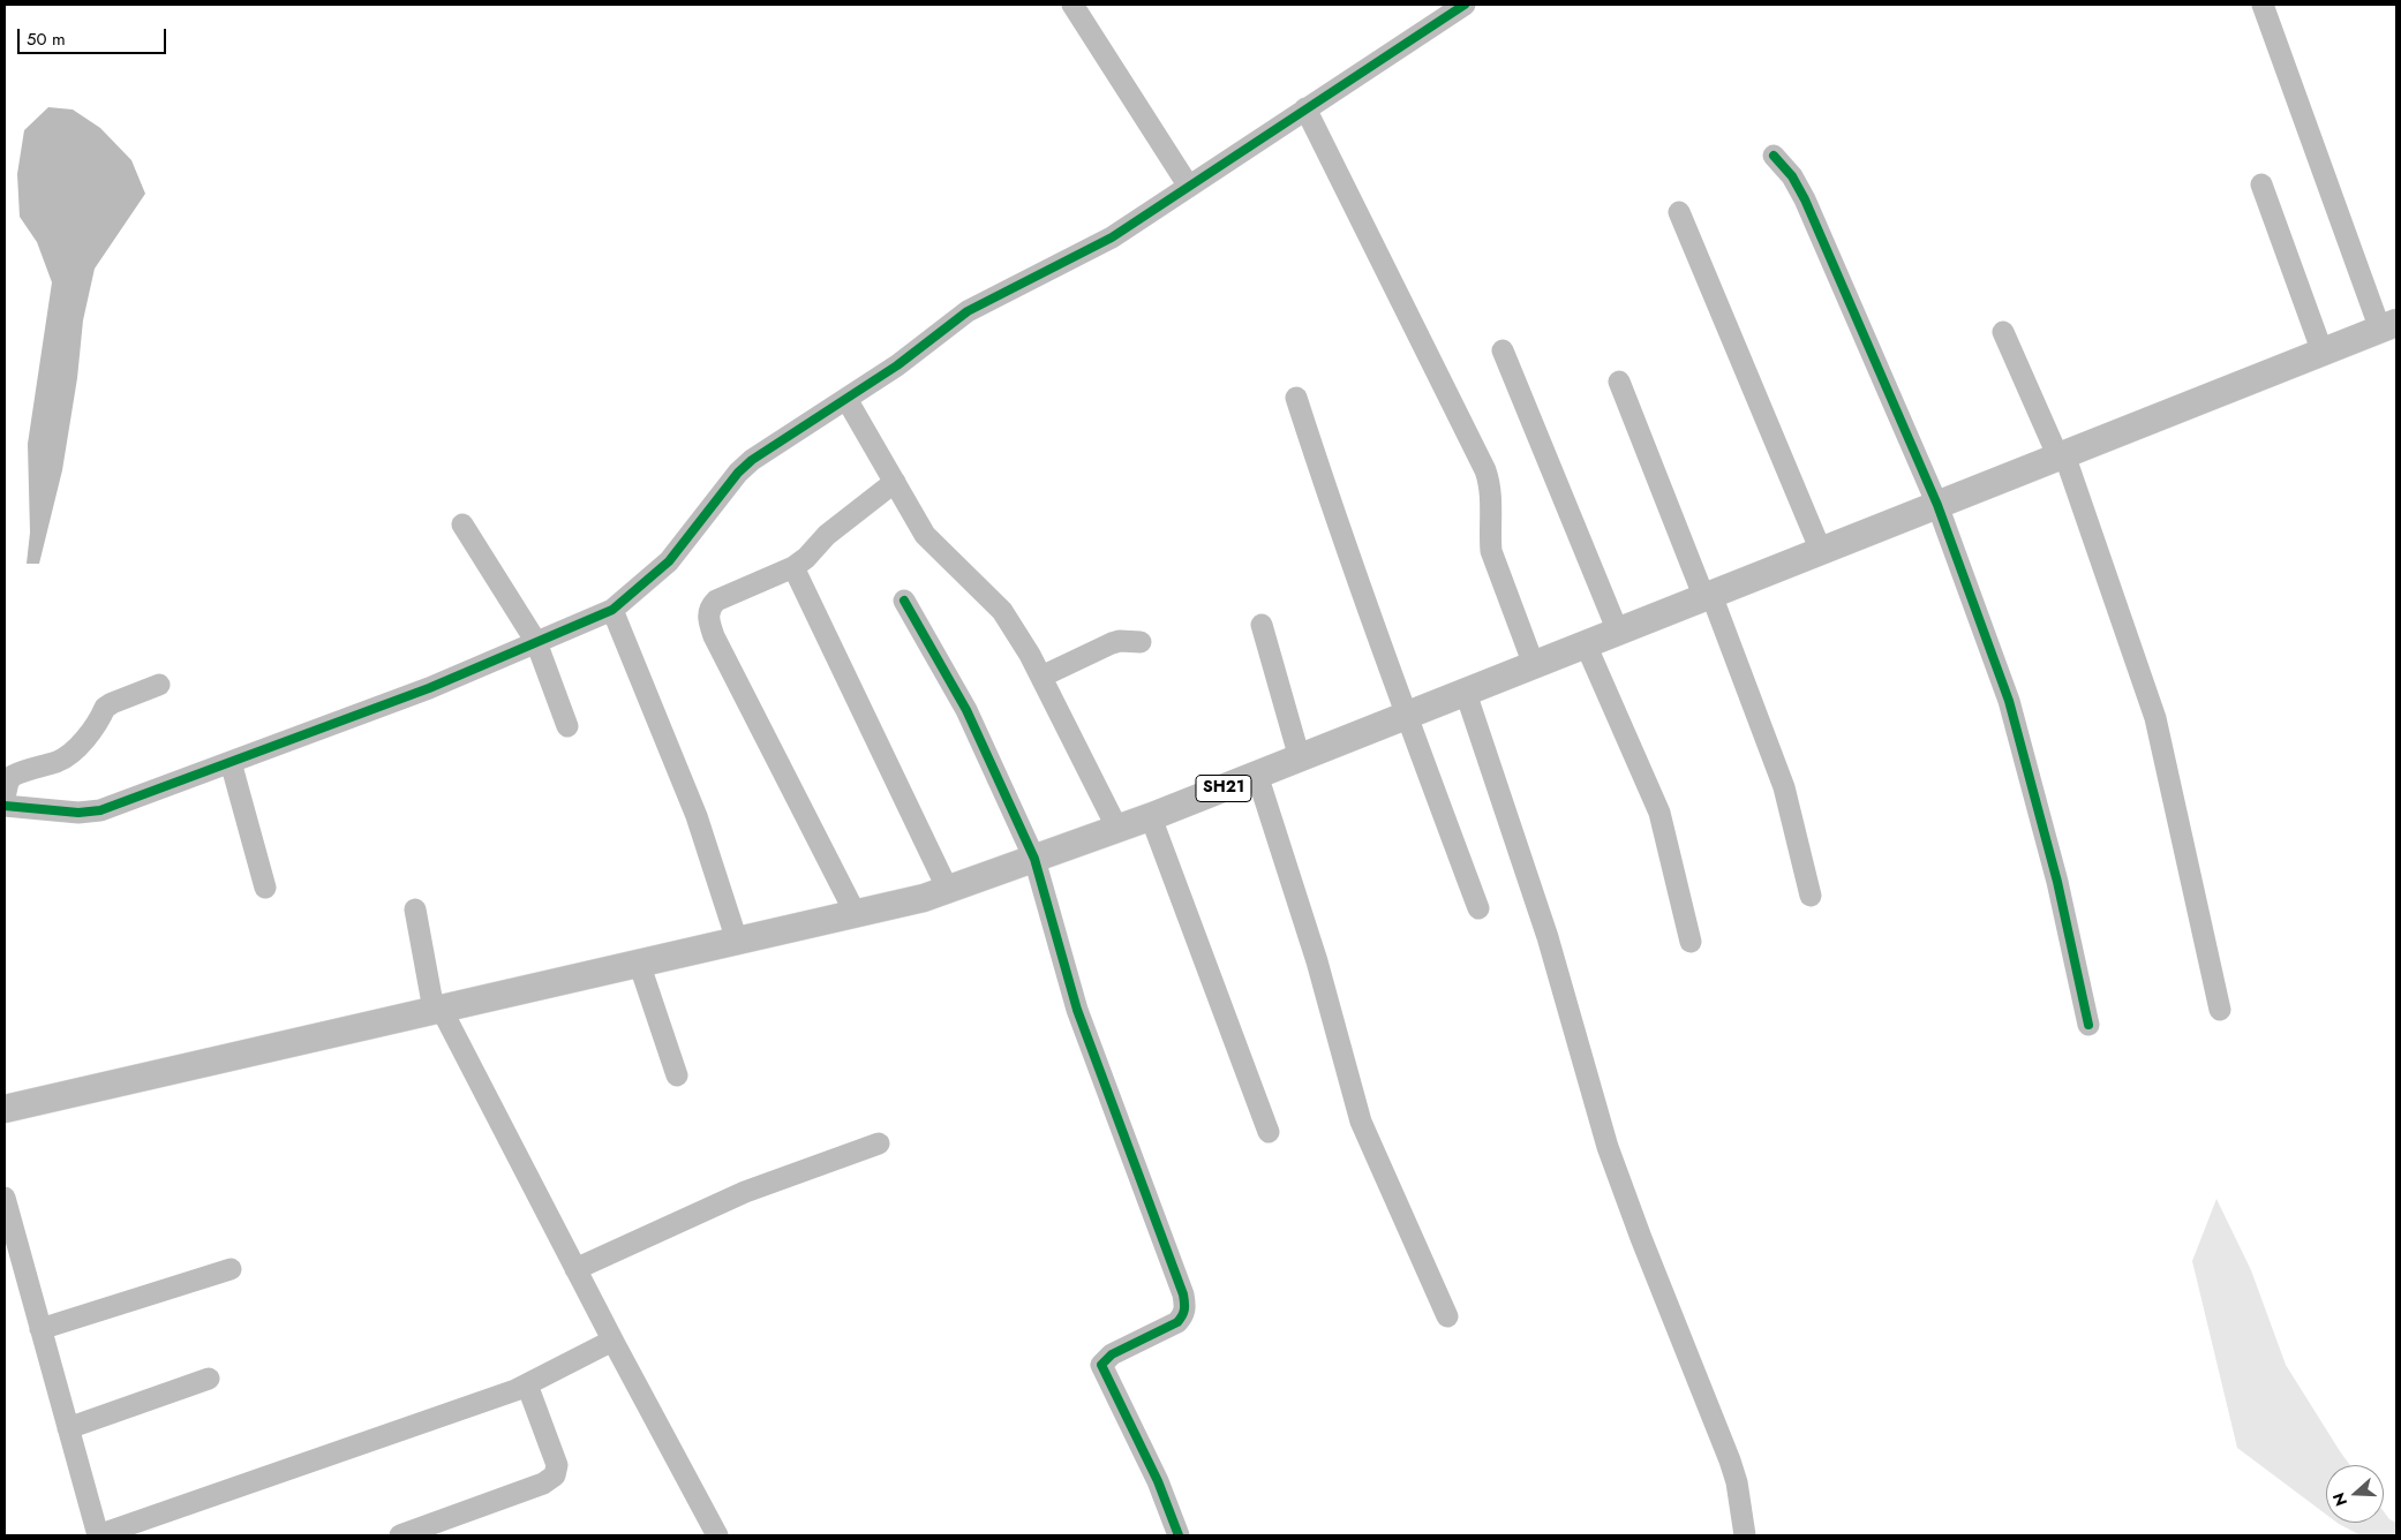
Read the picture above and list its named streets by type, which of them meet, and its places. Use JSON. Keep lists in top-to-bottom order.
{
  "streets": {
    "main road": ["SH21"]
  },
  "scale_bar": "50 m",
  "north": "left"
}
